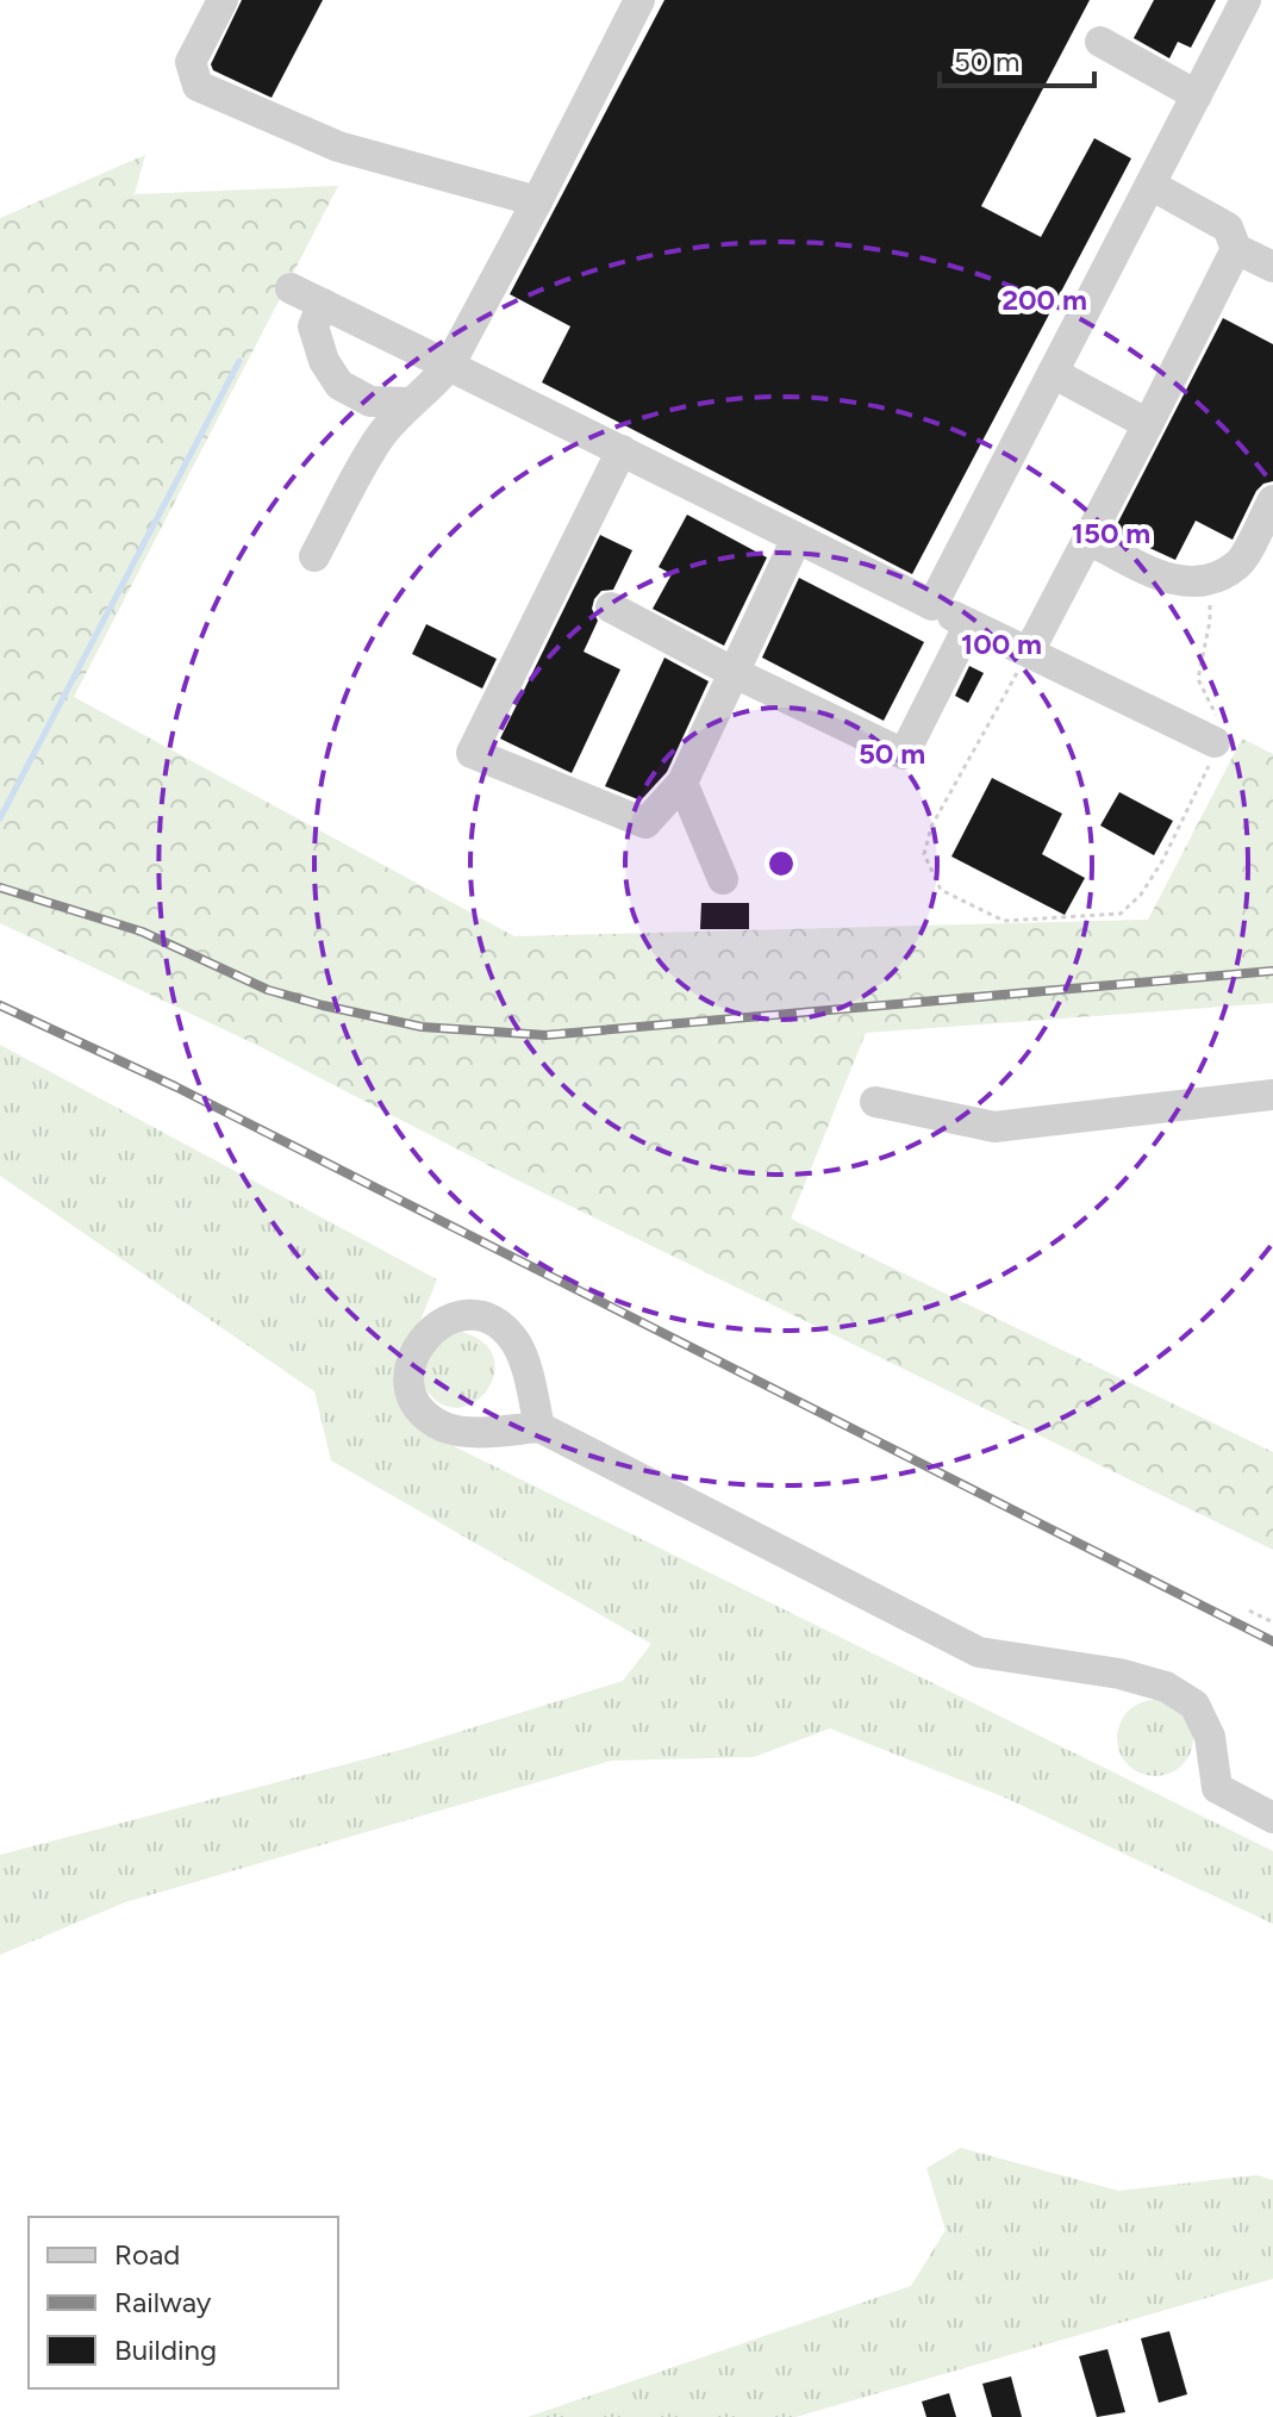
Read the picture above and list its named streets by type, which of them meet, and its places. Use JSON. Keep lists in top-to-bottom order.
{
  "legend": ["Road", "Railway", "Building"],
  "scale_bar": "50 m",
  "rings": [
    "200 m",
    "150 m",
    "100 m",
    "50 m"
  ]
}
